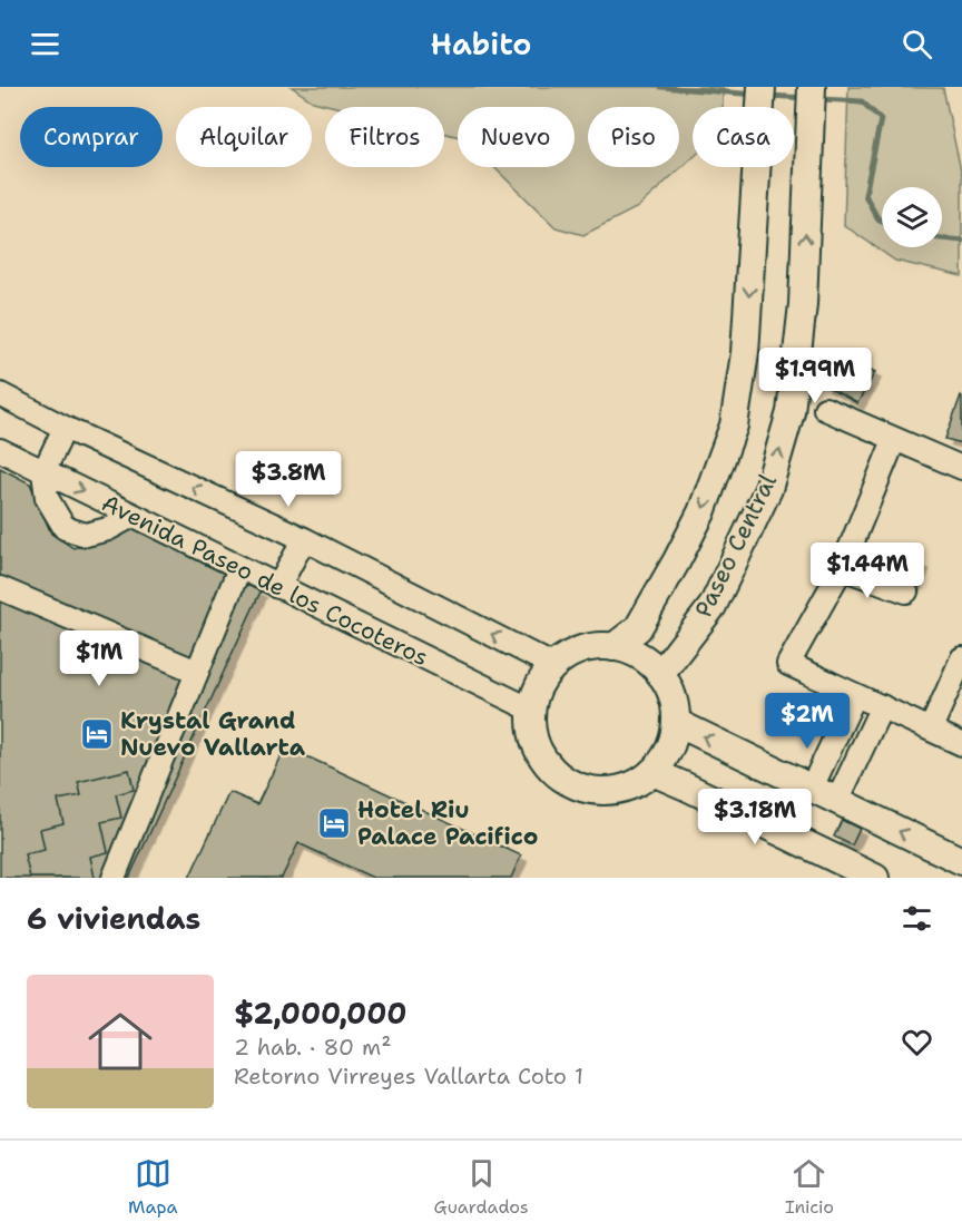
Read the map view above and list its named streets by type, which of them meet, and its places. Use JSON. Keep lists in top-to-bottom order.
{
  "streets": {
    "main road": ["Paseo Central"],
    "street": ["Avenida Paseo de los Cocoteros"]
  },
  "crossings": [
    ["Paseo Central", "Avenida Paseo de los Cocoteros"]
  ],
  "places": {
    "hotel": ["Krystal Grand Nuevo Vallarta", "Hotel Riu Palace Pacifico"]
  },
  "page": {
    "header": "Habito",
    "chip": [
      "Comprar",
      "Alquilar",
      "Filtros",
      "Nuevo",
      "Piso",
      "Casa"
    ],
    "price": [
      "$1.99M",
      "$3.8M",
      "$1.44M",
      "$1M",
      "$2M",
      "$3.18M"
    ],
    "heading": "6 viviendas",
    "list": [
      {
        "name": "$2,000,000",
        "note": "2 hab. · 80 m² · Retorno Virreyes Vallarta Coto 1"
      }
    ],
    "tabs": ["Mapa", "Guardados", "Inicio"]
  }
}
